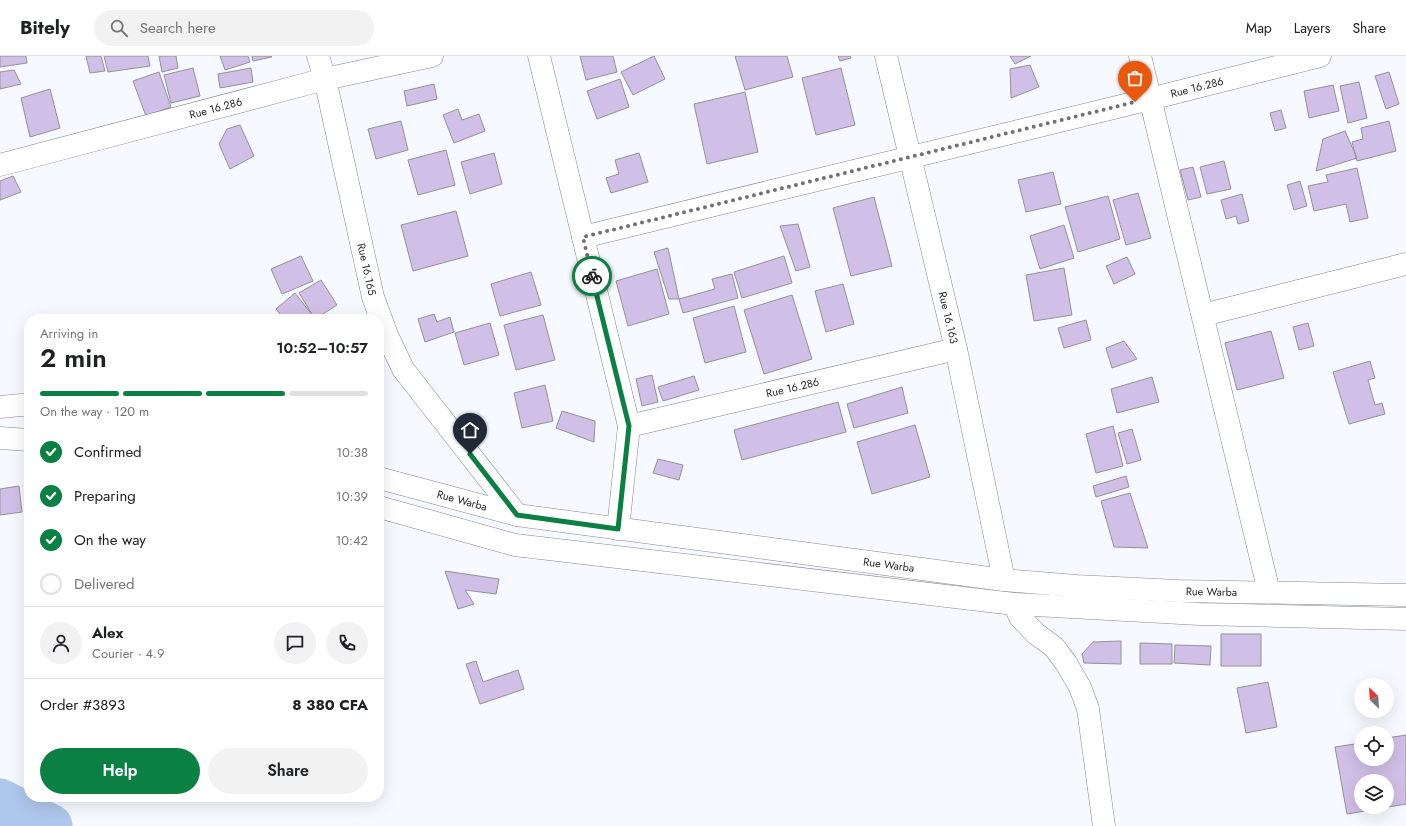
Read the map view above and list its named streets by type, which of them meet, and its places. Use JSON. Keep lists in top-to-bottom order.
{
  "streets": {
    "street": [
      "Rue 16.286",
      "Rue 16.165",
      "Rue 16.163",
      "Rue Warba"
    ]
  },
  "crossings": [
    ["Rue 16.286", "Rue 16.165"],
    ["Rue 16.286", "Rue 16.163"],
    ["Rue 16.165", "Rue Warba"],
    ["Rue 16.163", "Rue Warba"]
  ],
  "north": "top left",
  "page": {
    "header": "Bitely",
    "search": "Search here",
    "nav": ["Map", "Layers", "Share"],
    "heading": ["2 min", "Arriving in", "10:52–10:57"],
    "panel": [
      "Alex",
      "Courier · 4.9",
      "Order #3893",
      "8 380 CFA"
    ],
    "bar": "On the way · 120 m",
    "list": [
      ["Confirmed", "10:38"],
      ["Preparing", "10:39"],
      ["On the way", "10:42"],
      "Delivered"
    ],
    "buttons": ["Help", "Share"]
  }
}
